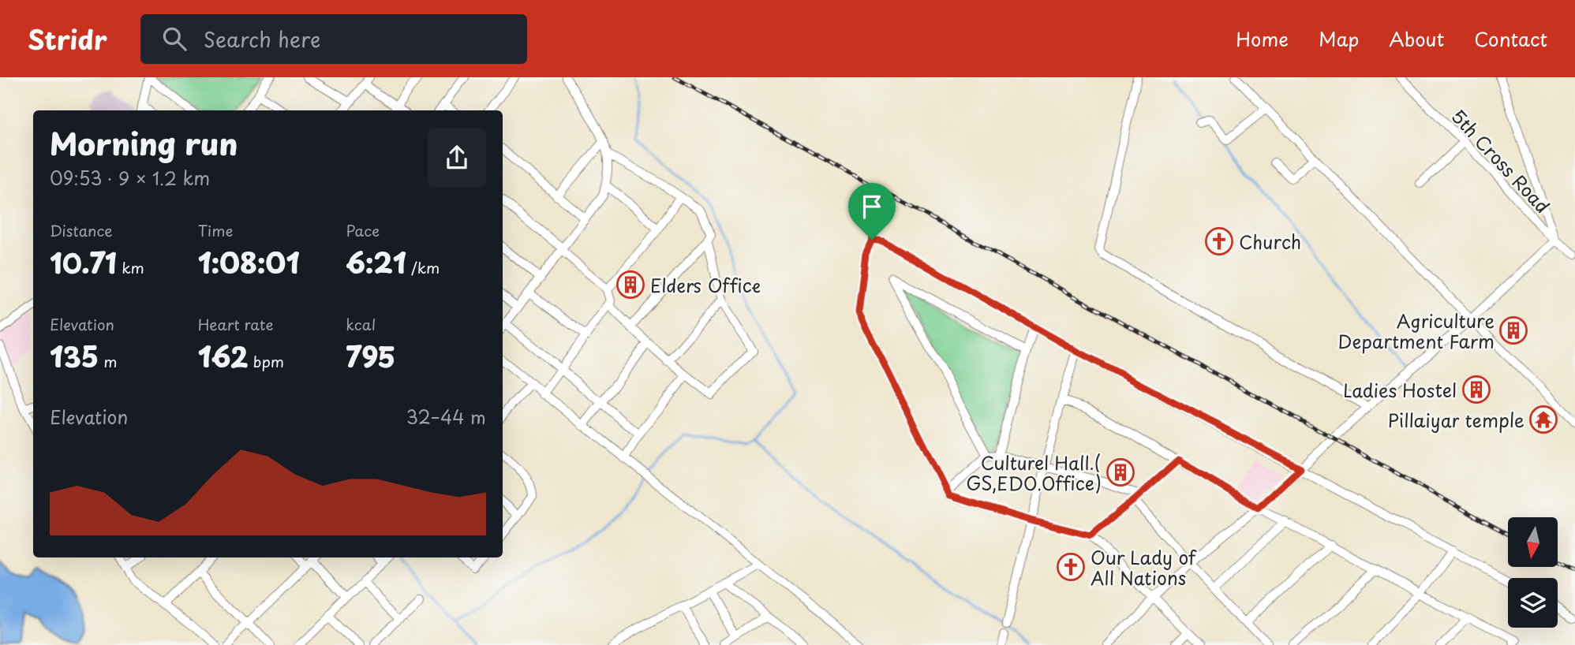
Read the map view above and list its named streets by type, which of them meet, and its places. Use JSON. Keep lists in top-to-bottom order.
{
  "streets": {
    "street": ["5th Cross Road"]
  },
  "places": {
    "church": ["Church", "Our Lady of All Nations"],
    "building": [
      "Elders Office",
      "Agriculture Department Farm",
      "Ladies Hostel",
      "Culturel Hall.( GS,EDO.Office)"
    ],
    "temple": ["Pillaiyar temple"]
  },
  "north": "bottom",
  "page": {
    "header": "Stridr",
    "search": "Search here",
    "nav": [
      "Home",
      "Map",
      "About",
      "Contact"
    ],
    "heading": ["Morning run", "09:53 · 9 × 1.2 km"],
    "stats": [
      ["Distance", "10.71 km"],
      ["Time", "1:08:01"],
      ["Pace", "6:21 /km"],
      ["Elevation", "135 m"],
      ["Heart rate", "162 bpm"],
      ["kcal", "795"]
    ],
    "chart": ["Elevation", "32–44 m"]
  }
}
